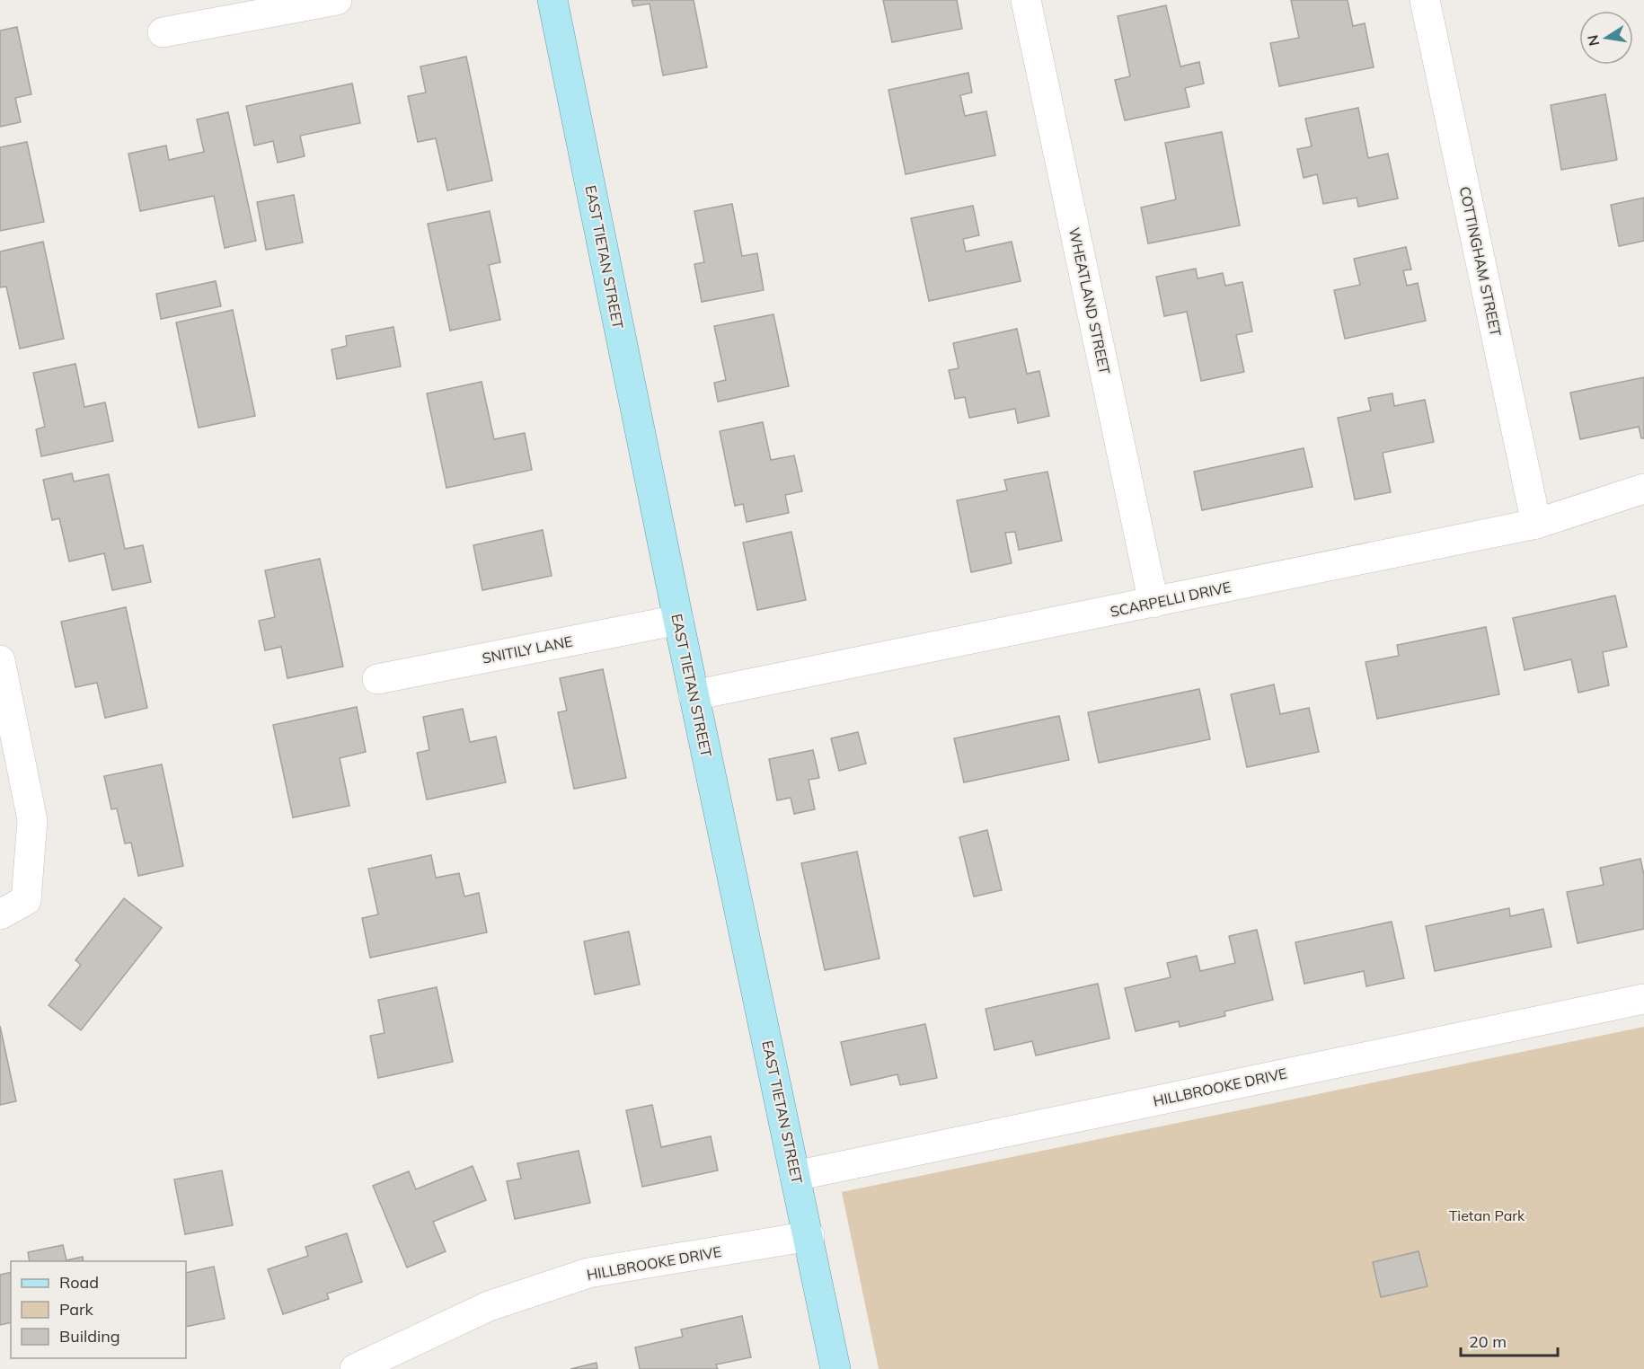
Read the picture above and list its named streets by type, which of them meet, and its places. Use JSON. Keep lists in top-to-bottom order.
{
  "streets": {
    "main road": ["EAST TIETAN STREET"],
    "street": [
      "COTTINGHAM STREET",
      "WHEATLAND STREET",
      "SCARPELLI DRIVE",
      "SNITILY LANE",
      "HILLBROOKE DRIVE"
    ]
  },
  "crossings": [
    ["EAST TIETAN STREET", "SCARPELLI DRIVE"],
    ["EAST TIETAN STREET", "SNITILY LANE"],
    ["EAST TIETAN STREET", "HILLBROOKE DRIVE"],
    ["COTTINGHAM STREET", "SCARPELLI DRIVE"],
    ["WHEATLAND STREET", "SCARPELLI DRIVE"]
  ],
  "parks": ["Tietan Park"],
  "legend": ["Road", "Park", "Building"],
  "scale_bar": "20 m",
  "north": "left"
}
